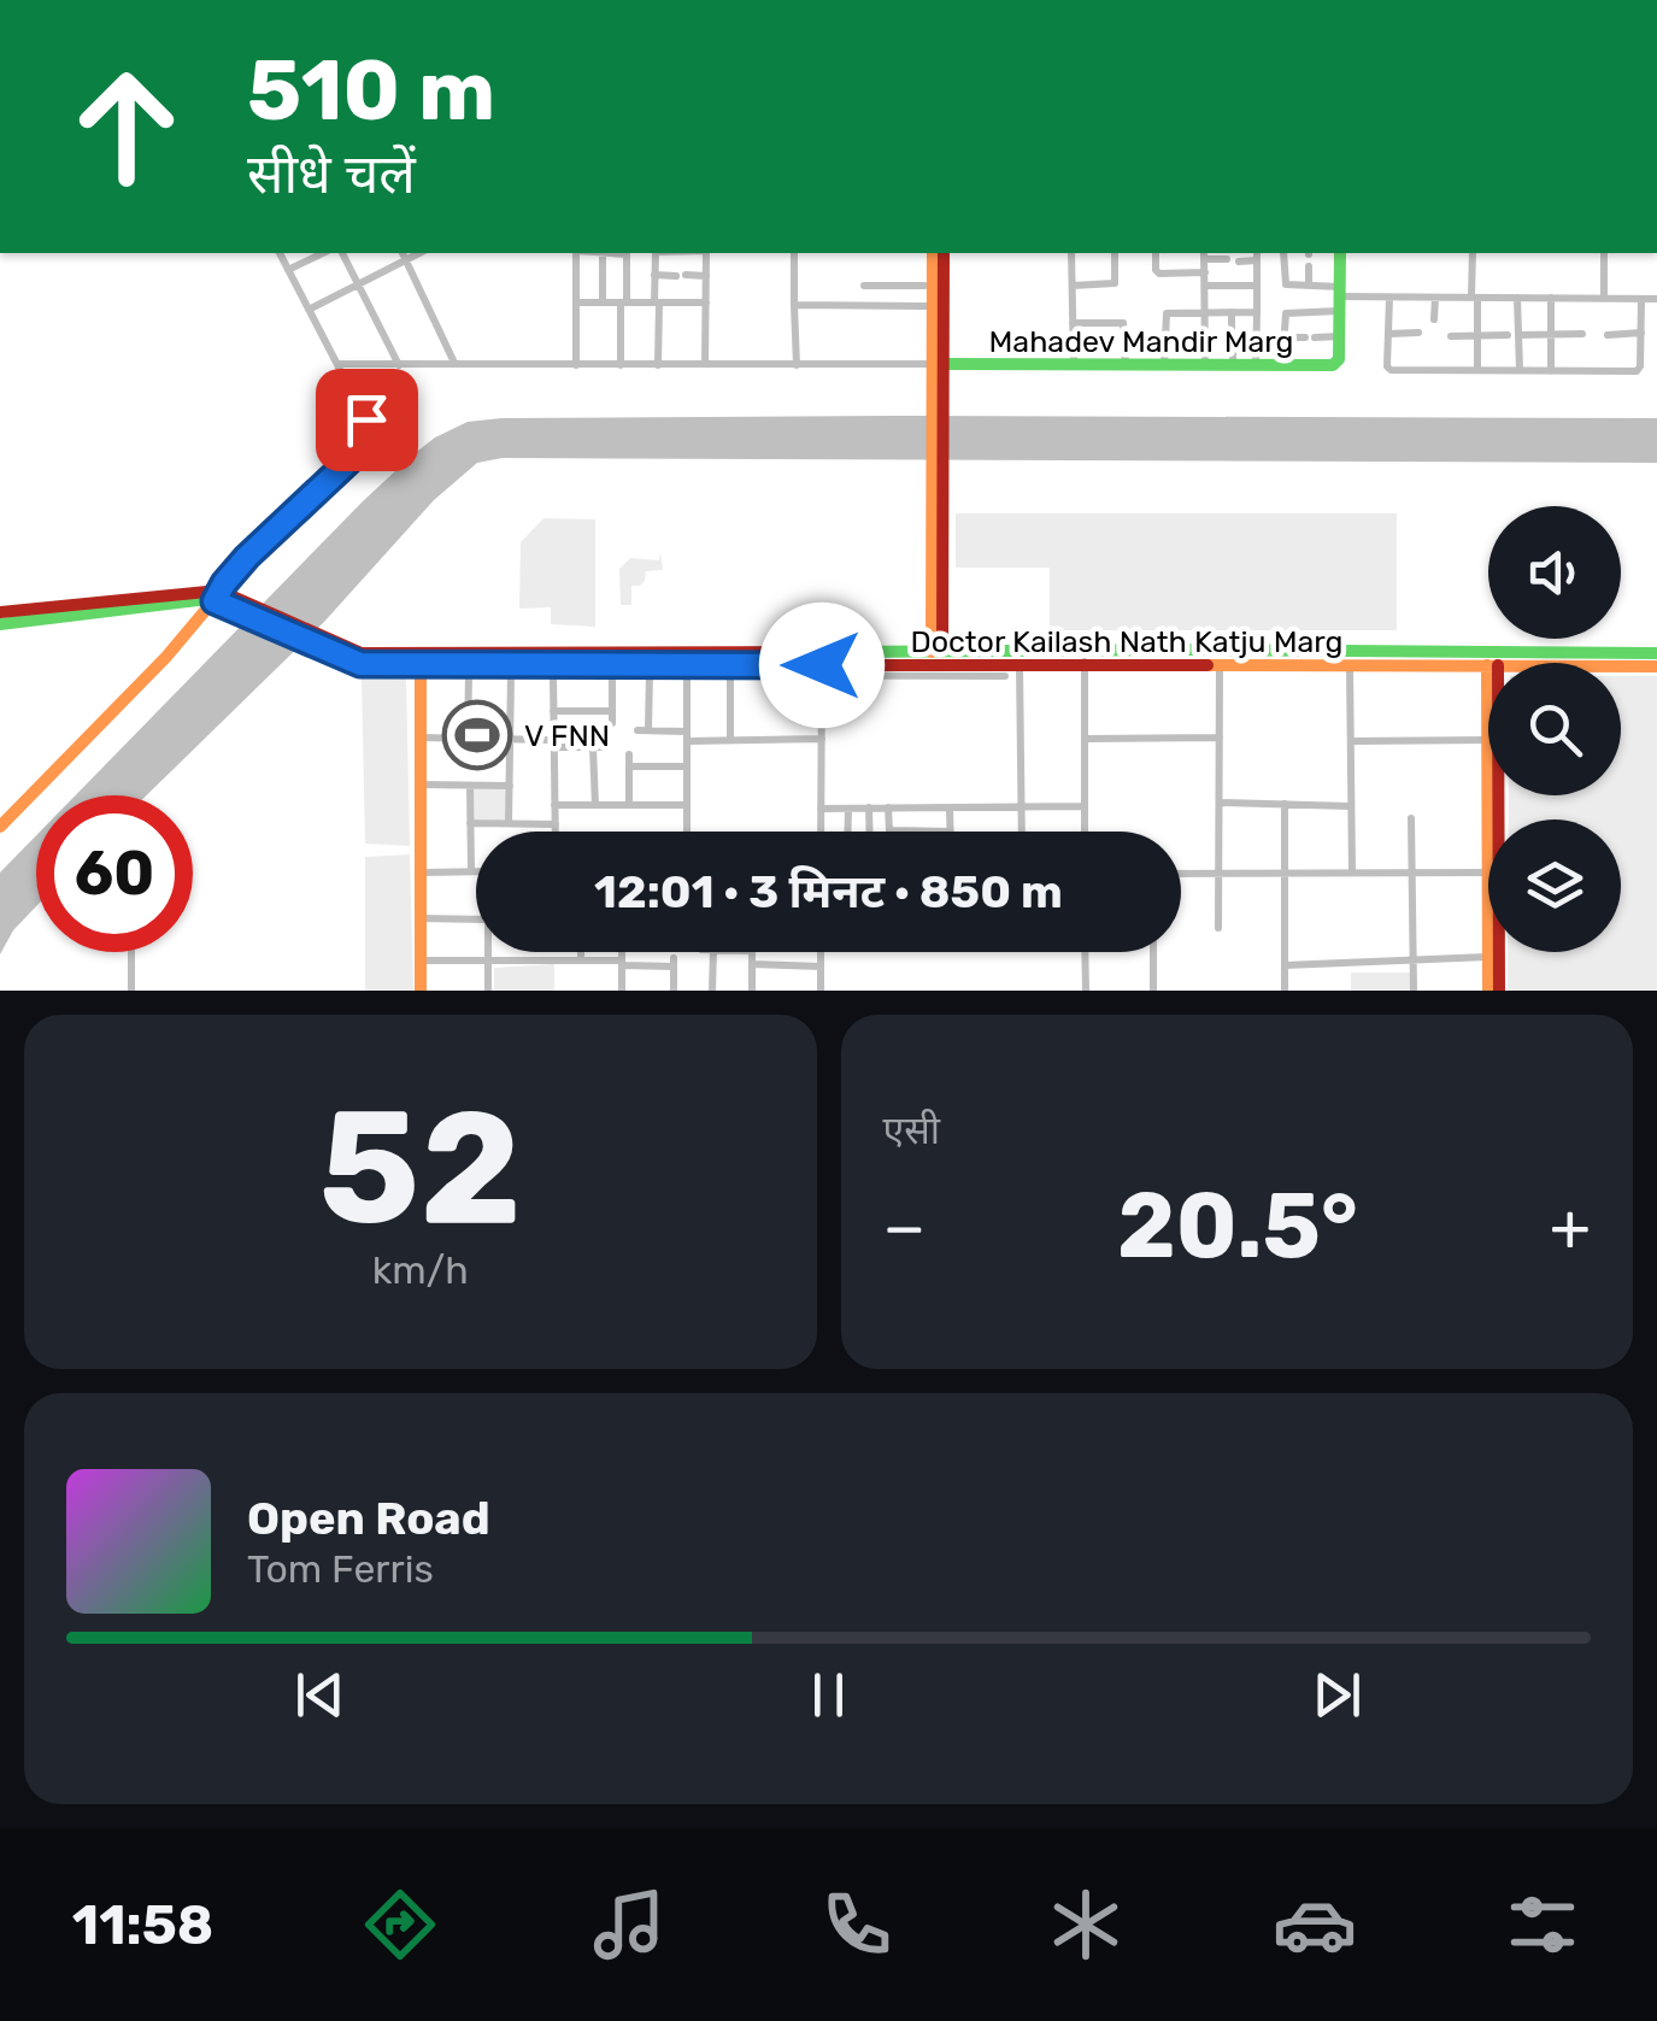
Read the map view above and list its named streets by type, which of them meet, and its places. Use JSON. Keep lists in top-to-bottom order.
{
  "streets": {
    "main road": ["Mahadev Mandir Marg", "Doctor Kailash Nath Katju Marg"]
  },
  "places": {
    "sports": ["V FNN"]
  },
  "page": {
    "turn": ["510 m", "सीधे चलें"],
    "limit": "60",
    "trip": "12:01 · 3 मिनट · 850 m",
    "tile": [
      ["52", "km/h"],
      "एसी"
    ],
    "heat": ["−", "20.5°", "+"],
    "song": ["Open Road", "Tom Ferris"],
    "tabs": "11:58"
  }
}
